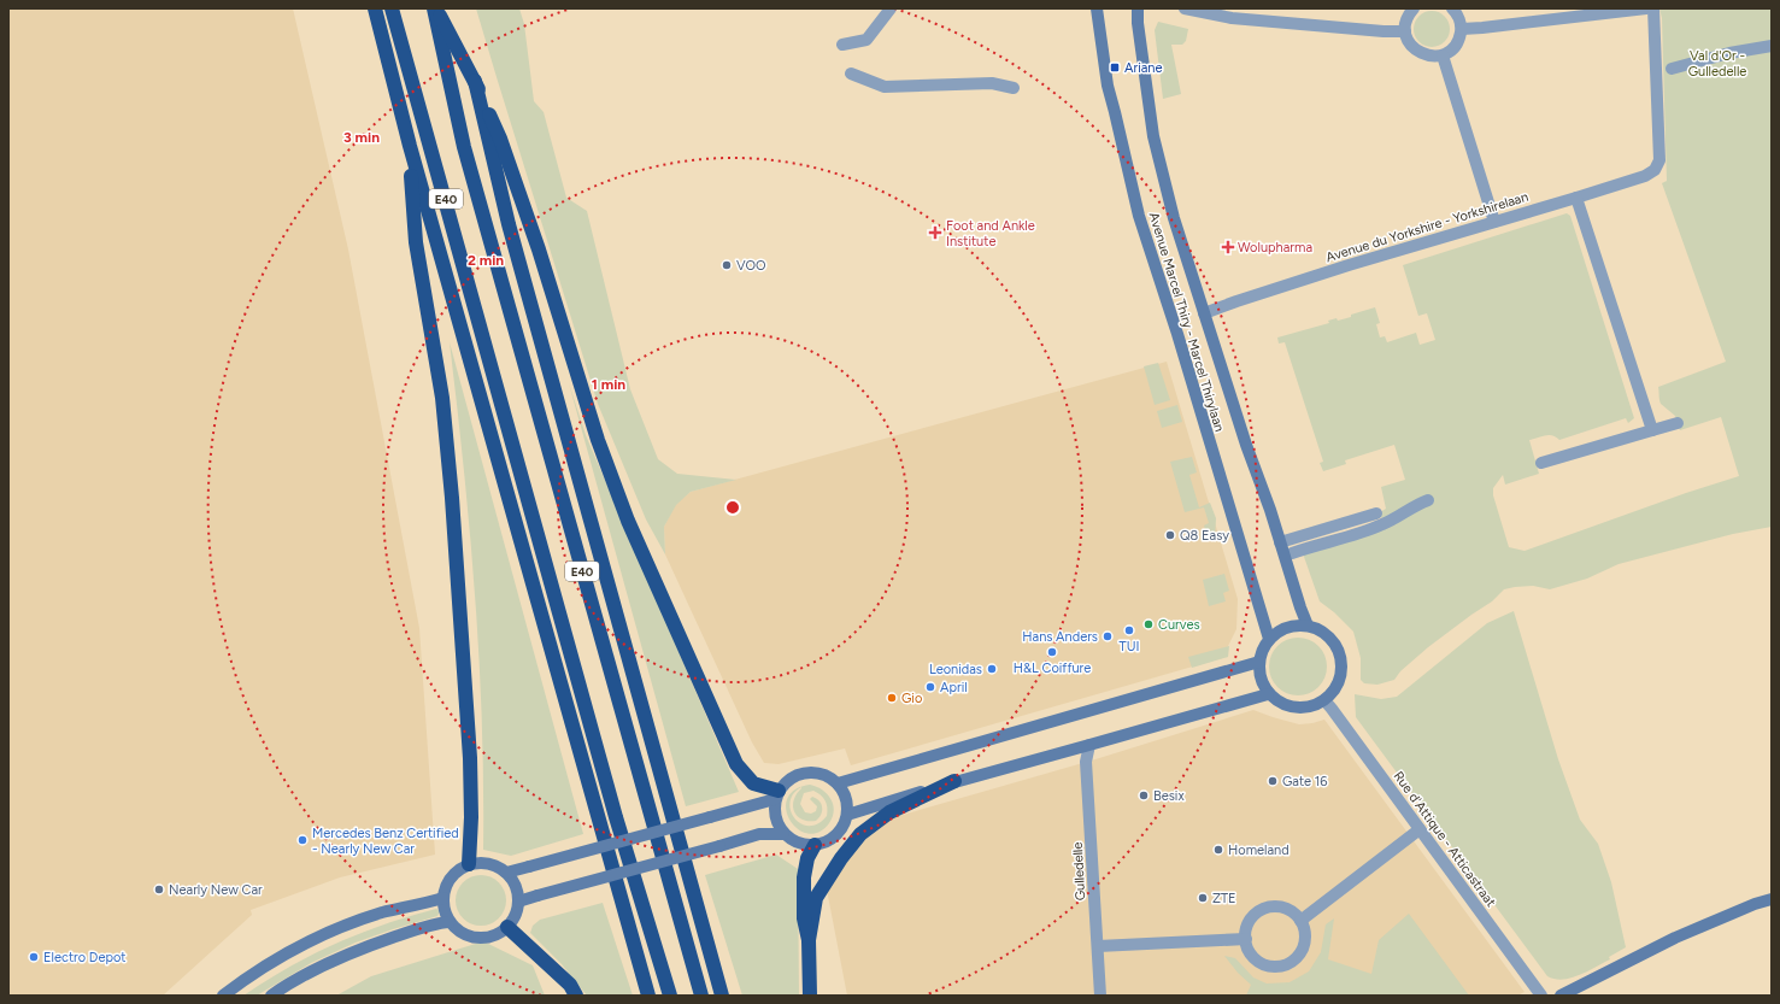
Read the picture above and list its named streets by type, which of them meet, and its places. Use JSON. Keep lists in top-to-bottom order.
{
  "streets": {
    "highway": ["E40"],
    "main road": ["Avenue Marcel Thiry - Marcel Thirylaan"],
    "street": ["Avenue du Yorkshire - Yorkshirelaan", "Rue d'Attique - Atticastraat", "Gulledelle"]
  },
  "crossings": [
    ["Avenue du Yorkshire - Yorkshirelaan", "Avenue Marcel Thiry - Marcel Thirylaan"],
    ["Avenue Marcel Thiry - Marcel Thirylaan", "Rue d'Attique - Atticastraat"]
  ],
  "parks": ["Val d'Or - Gulledelle"],
  "places": {
    "transit": ["Ariane"],
    "health": ["Foot and Ankle Institute", "Wolupharma"],
    "other": [
      "VOO",
      "Q8 Easy",
      "Curves",
      "TUI",
      "Hans Anders",
      "H&L Coiffure",
      "Leonidas",
      "April",
      "Gio",
      "Gate 16",
      "Besix",
      "Mercedes Benz Certified - Nearly New Car",
      "Homeland",
      "Nearly New Car",
      "ZTE",
      "Electro Depot"
    ]
  },
  "rings": ["3 min", "2 min", "1 min"]
}
